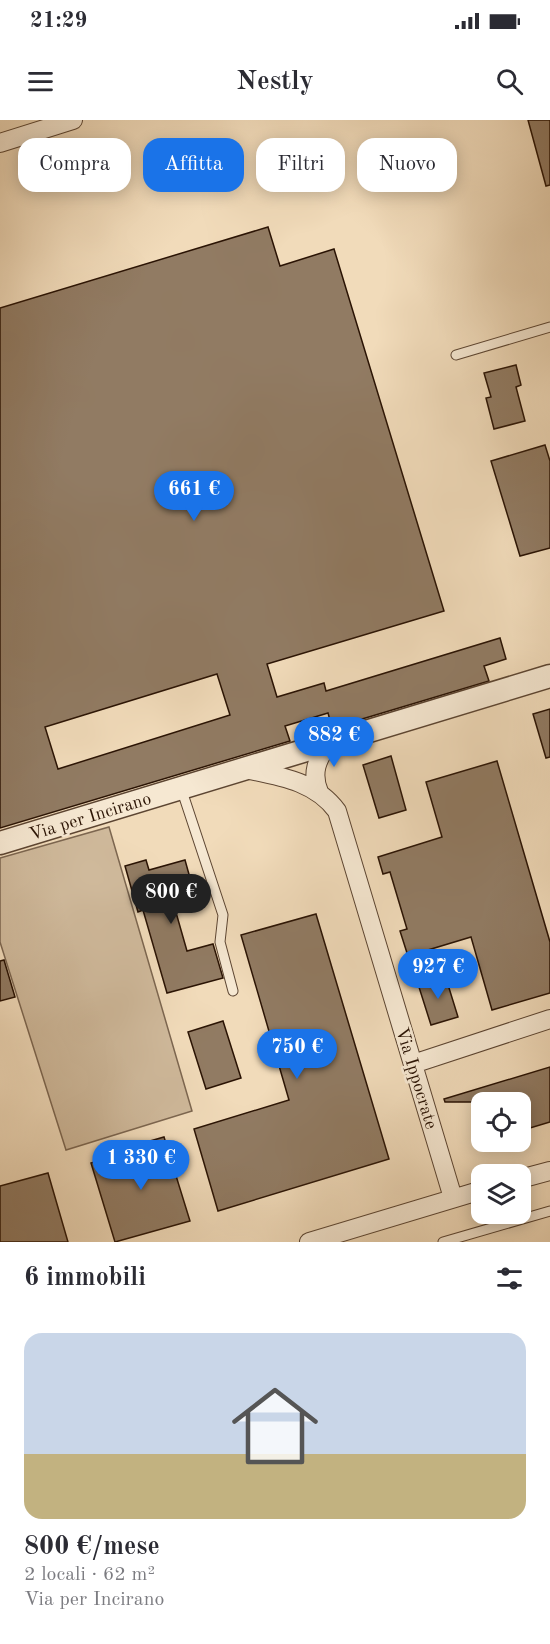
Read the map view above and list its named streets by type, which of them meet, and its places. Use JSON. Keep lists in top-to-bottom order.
{
  "streets": {
    "street": ["Via per Incirano", "Via Ippocrate"]
  },
  "crossings": [
    ["Via per Incirano", "Via Ippocrate"]
  ],
  "page": {
    "status": "21:29",
    "header": "Nestly",
    "chip": [
      "Compra",
      "Affitta",
      "Filtri",
      "Nuovo"
    ],
    "price": [
      "661 €",
      "882 €",
      "800 €",
      "927 €",
      "750 €",
      "1 330 €"
    ],
    "heading": "6 immobili",
    "list": [
      {
        "name": "800 €/mese",
        "note": "2 locali · 62 m² · Via per Incirano"
      }
    ]
  }
}
